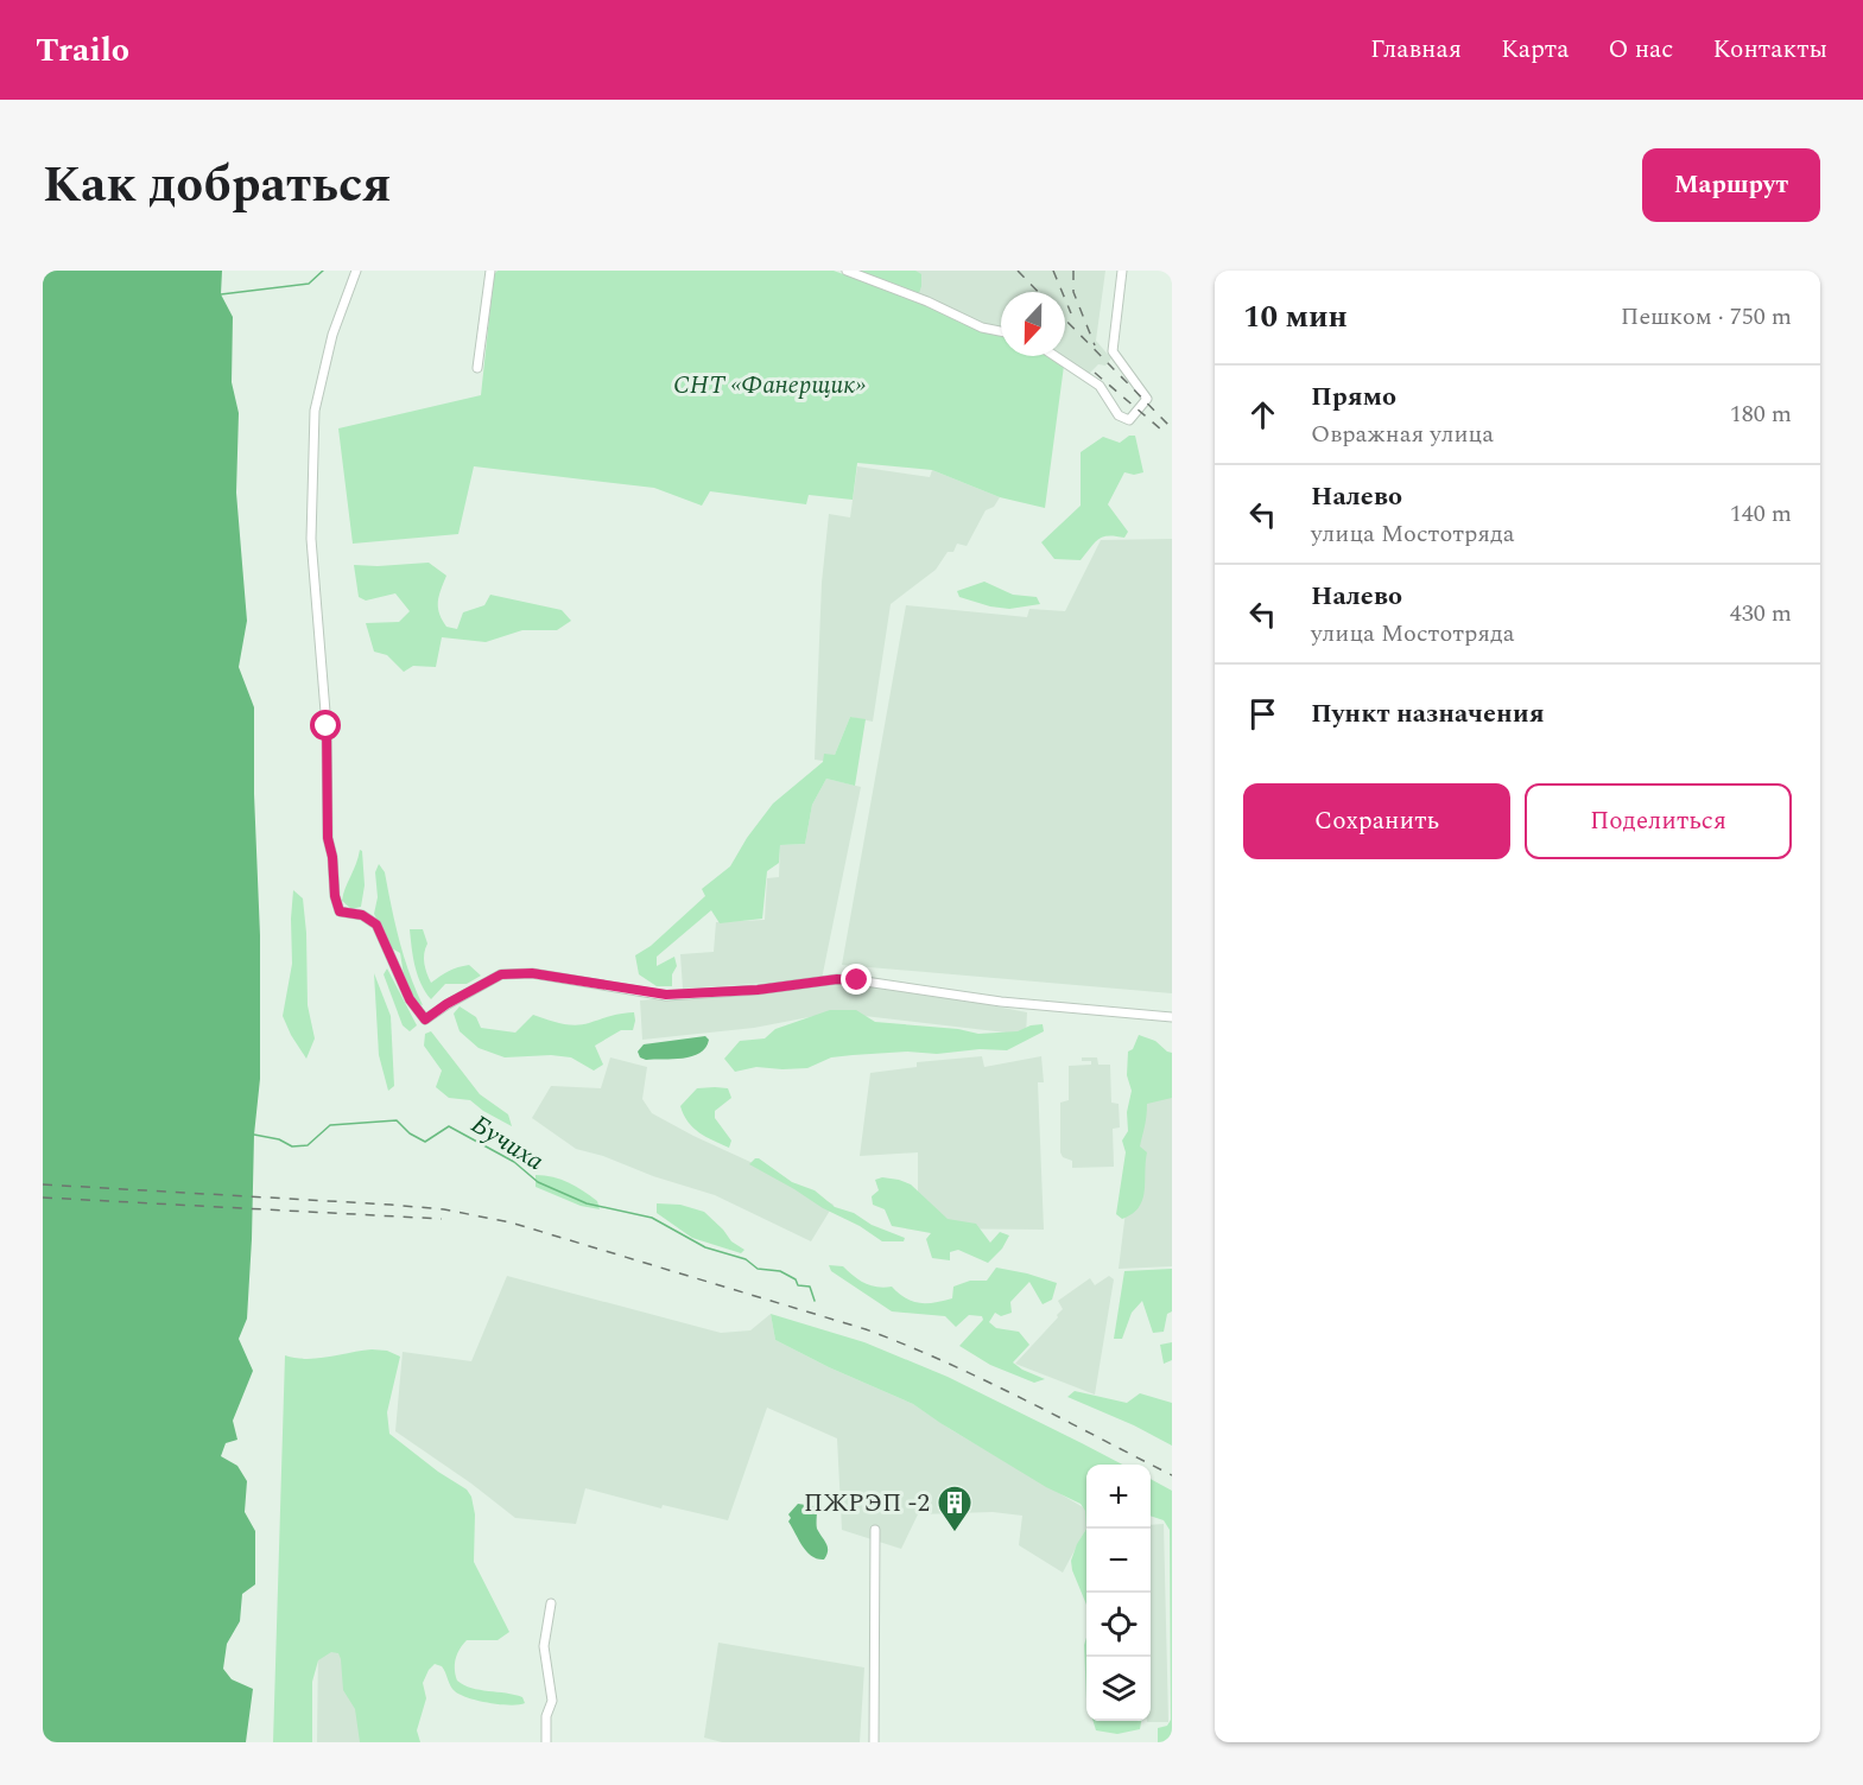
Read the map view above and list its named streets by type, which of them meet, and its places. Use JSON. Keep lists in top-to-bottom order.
{
  "water": ["Бучиха"],
  "parks": ["СНТ «Фанерщик»"],
  "places": {
    "building": ["ПЖРЭП -2"]
  },
  "north": "bottom",
  "page": {
    "header": "Trailo",
    "nav": [
      "Главная",
      "Карта",
      "О нас",
      "Контакты"
    ],
    "title": "Как добраться",
    "buttons": [
      "Маршрут",
      ["Сохранить", "Поделиться"]
    ],
    "heading": ["10 мин", "Пешком · 750 m"],
    "list": [
      ["Прямо", "Овражная улица", "180 m"],
      ["Налево", "улица Мостотряда", "140 m"],
      ["Налево", "улица Мостотряда", "430 m"],
      "Пункт назначения"
    ],
    "map_buttons": ["+", "−"]
  }
}
